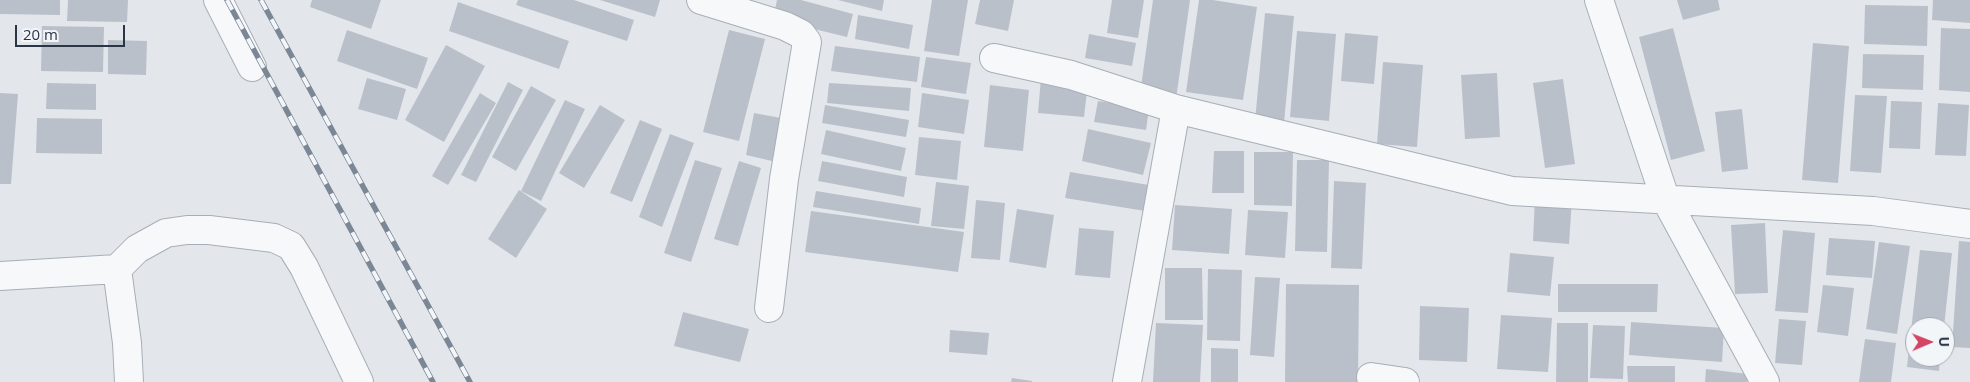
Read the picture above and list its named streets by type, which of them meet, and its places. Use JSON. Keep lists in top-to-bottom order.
{
  "scale_bar": "20 m",
  "north": "right"
}
